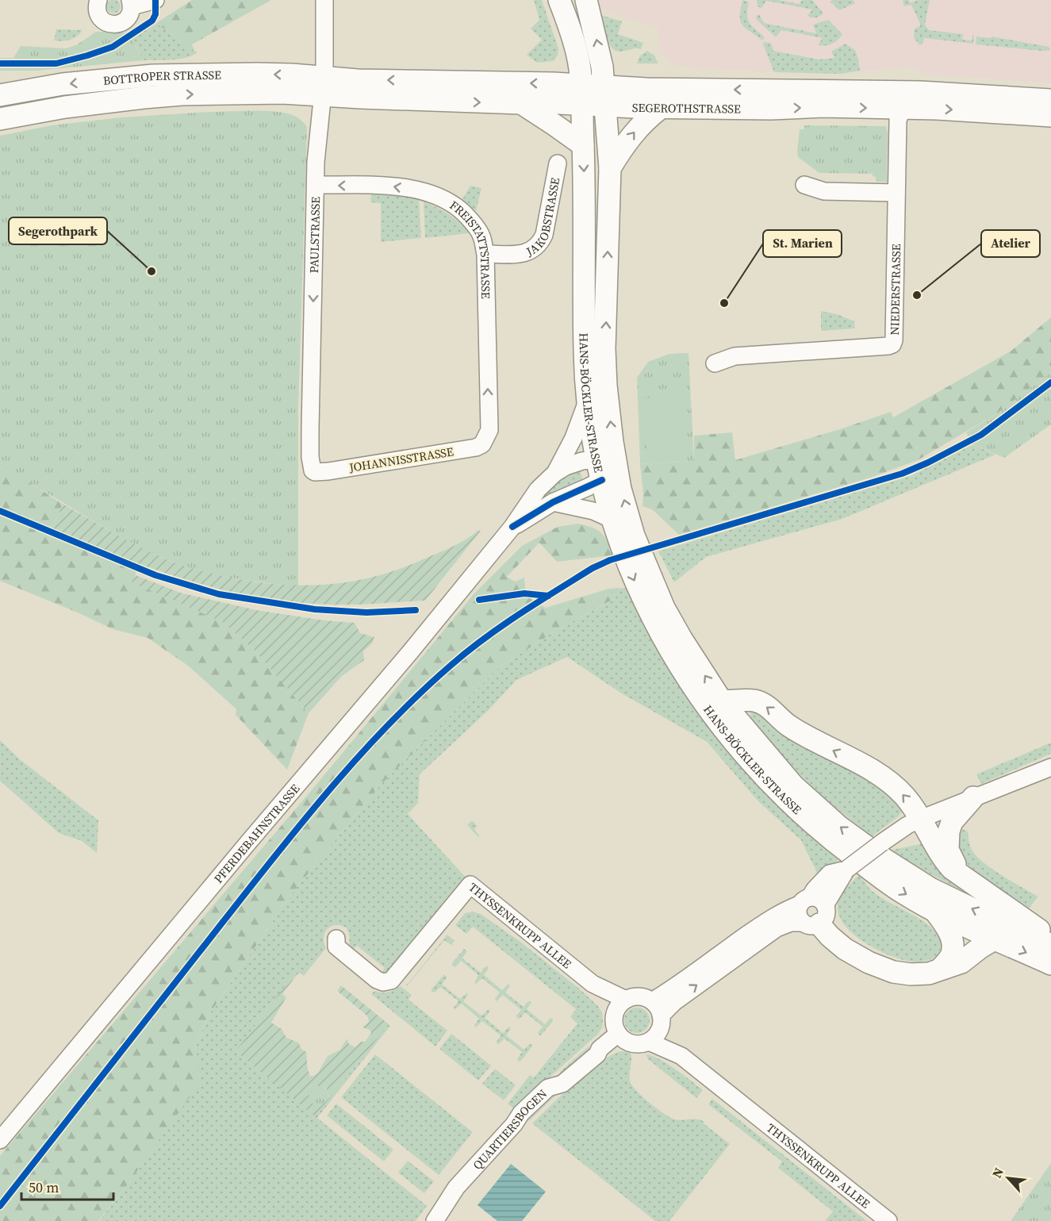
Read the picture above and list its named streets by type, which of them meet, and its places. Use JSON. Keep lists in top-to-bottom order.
{
  "streets": {
    "main road": ["BOTTROPER STRASSE", "SEGEROTHSTRASSE", "HANS-BÖCKLER-STRASSE"],
    "street": [
      "JAKOBSTRASSE",
      "PAULSTRASSE",
      "FREISTATTSTRASSE",
      "NIEDERSTRASSE",
      "JOHANNISSTRASSE",
      "PFERDEBAHNSTRASSE",
      "THYSSENKRUPP ALLEE",
      "QUARTIERSBOGEN"
    ]
  },
  "crossings": [
    ["BOTTROPER STRASSE", "SEGEROTHSTRASSE"],
    ["BOTTROPER STRASSE", "PAULSTRASSE"],
    ["SEGEROTHSTRASSE", "PAULSTRASSE"],
    ["SEGEROTHSTRASSE", "NIEDERSTRASSE"],
    ["SEGEROTHSTRASSE", "HANS-BÖCKLER-STRASSE"],
    ["JAKOBSTRASSE", "FREISTATTSTRASSE"],
    ["PAULSTRASSE", "FREISTATTSTRASSE"],
    ["PAULSTRASSE", "JOHANNISSTRASSE"],
    ["FREISTATTSTRASSE", "JOHANNISSTRASSE"],
    ["HANS-BÖCKLER-STRASSE", "PFERDEBAHNSTRASSE"],
    ["THYSSENKRUPP ALLEE", "QUARTIERSBOGEN"]
  ],
  "one_way": ["PAULSTRASSE"],
  "places": ["Segerothpark", "Atelier", "St. Marien"],
  "scale_bar": "50 m",
  "north": "top left"
}
